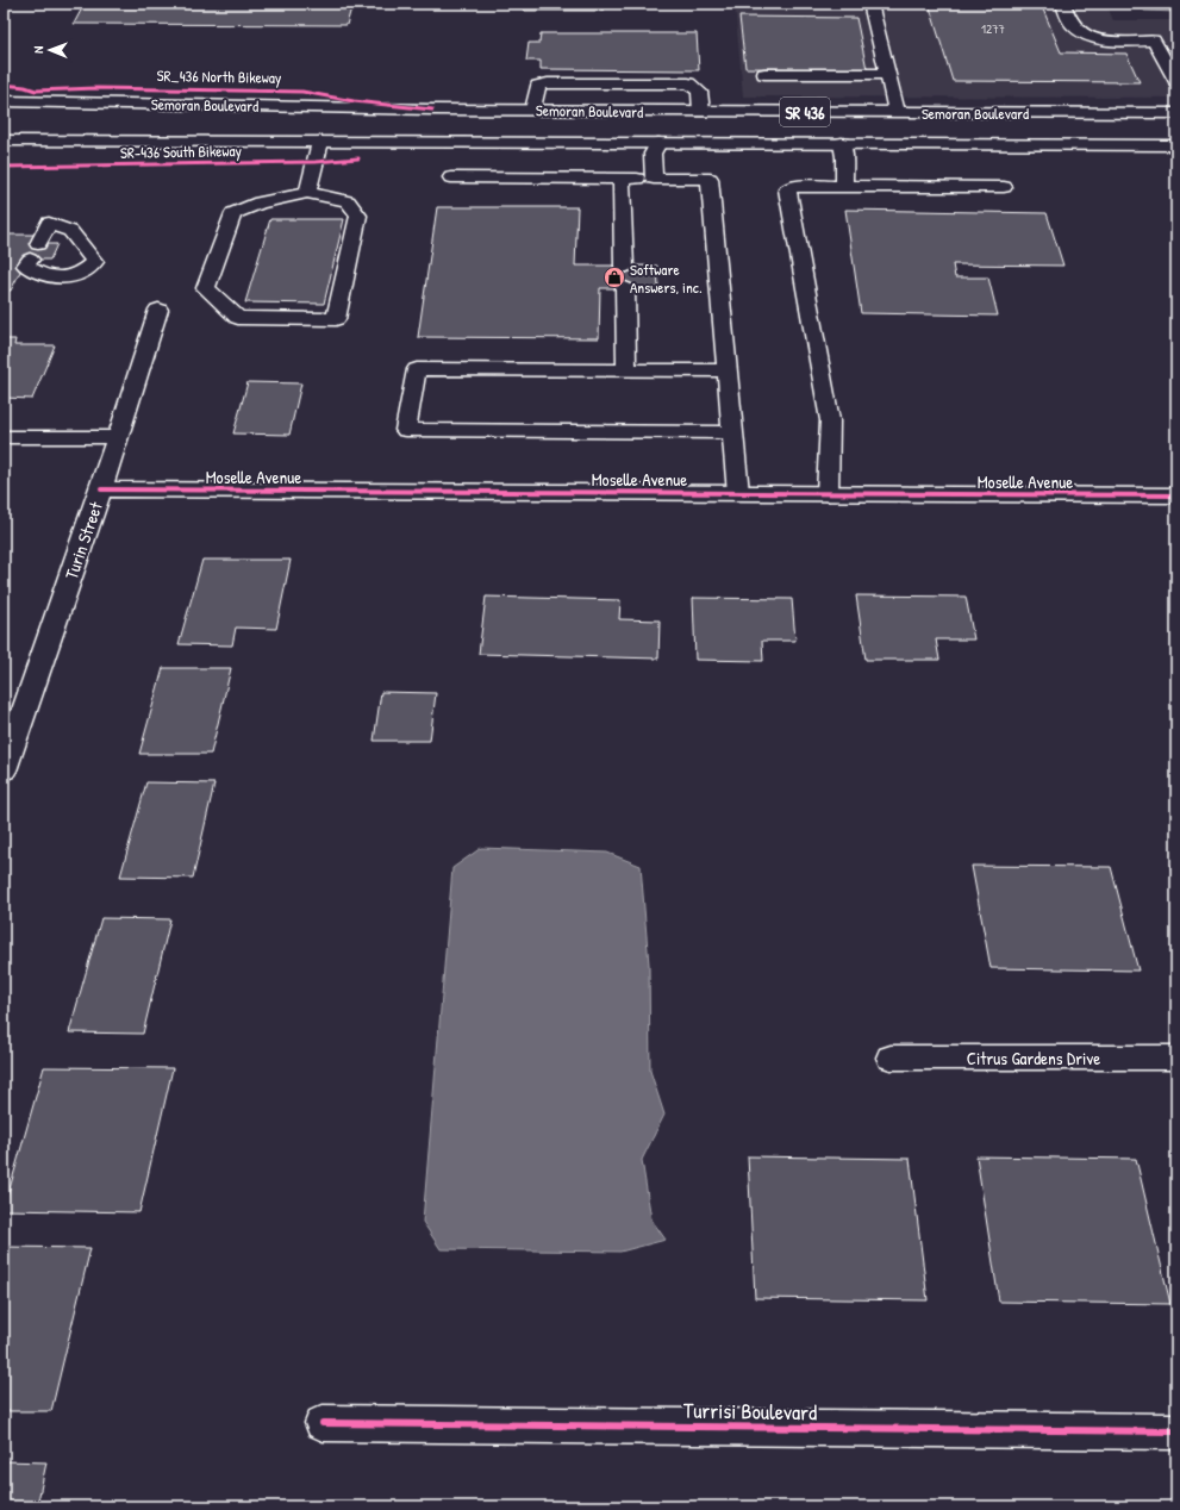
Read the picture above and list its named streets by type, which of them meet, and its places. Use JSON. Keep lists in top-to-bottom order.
{
  "streets": {
    "main road": [
      "Semoran Boulevard",
      "SR 436",
      "Moselle Avenue",
      "Turin Street",
      "Turrisi Boulevard"
    ],
    "lane": ["Citrus Gardens Drive"],
    "cycle path": ["SR_436 North Bikeway", "SR-436 South Bikeway"]
  },
  "crossings": [
    ["Moselle Avenue", "Turin Street"]
  ],
  "places": {
    "shop": ["Software Answers, inc."]
  },
  "house_numbers": ["1277"],
  "north": "left"
}
